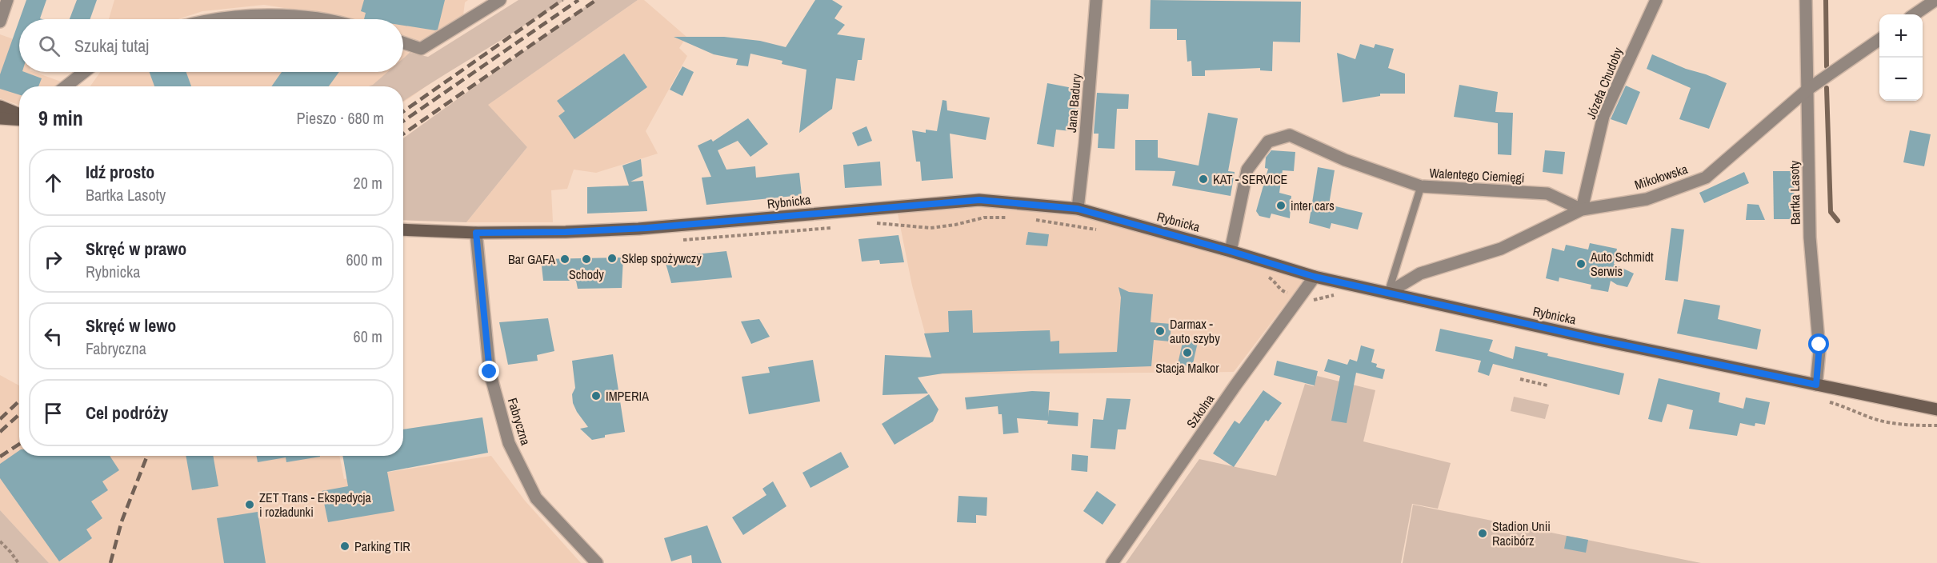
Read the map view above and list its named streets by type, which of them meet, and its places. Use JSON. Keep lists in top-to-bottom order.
{
  "streets": {
    "street": [
      "Józefa Chudoby",
      "Jana Badury",
      "Walentego Ciemięgi",
      "Mikołowska",
      "Bartka Lasoty",
      "Rybnicka",
      "Szkolna",
      "Fabryczna"
    ]
  },
  "crossings": [
    ["Józefa Chudoby", "Walentego Ciemięgi"],
    ["Józefa Chudoby", "Mikołowska"],
    ["Jana Badury", "Rybnicka"],
    ["Walentego Ciemięgi", "Mikołowska"],
    ["Walentego Ciemięgi", "Rybnicka"],
    ["Mikołowska", "Bartka Lasoty"],
    ["Mikołowska", "Rybnicka"],
    ["Bartka Lasoty", "Rybnicka"],
    ["Rybnicka", "Szkolna"],
    ["Rybnicka", "Fabryczna"]
  ],
  "places": [
    "KAT - SERVICE",
    "inter cars",
    "Sklep spożywczy",
    "Bar GAFA",
    "Schody",
    "Auto Schmidt Serwis",
    "Darmax - auto szyby",
    "Stacja Malkor",
    "IMPERIA",
    "ZET Trans - Ekspedycja i rozładunki",
    "Stadion Unii Racibórz",
    "Parking TIR"
  ],
  "page": {
    "map_buttons": ["+", "−"],
    "search": "Szukaj tutaj",
    "heading": ["9 min", "Pieszo · 680 m"],
    "list": [
      ["Idź prosto", "Bartka Lasoty", "20 m"],
      ["Skręć w prawo", "Rybnicka", "600 m"],
      ["Skręć w lewo", "Fabryczna", "60 m"],
      "Cel podróży"
    ]
  }
}
